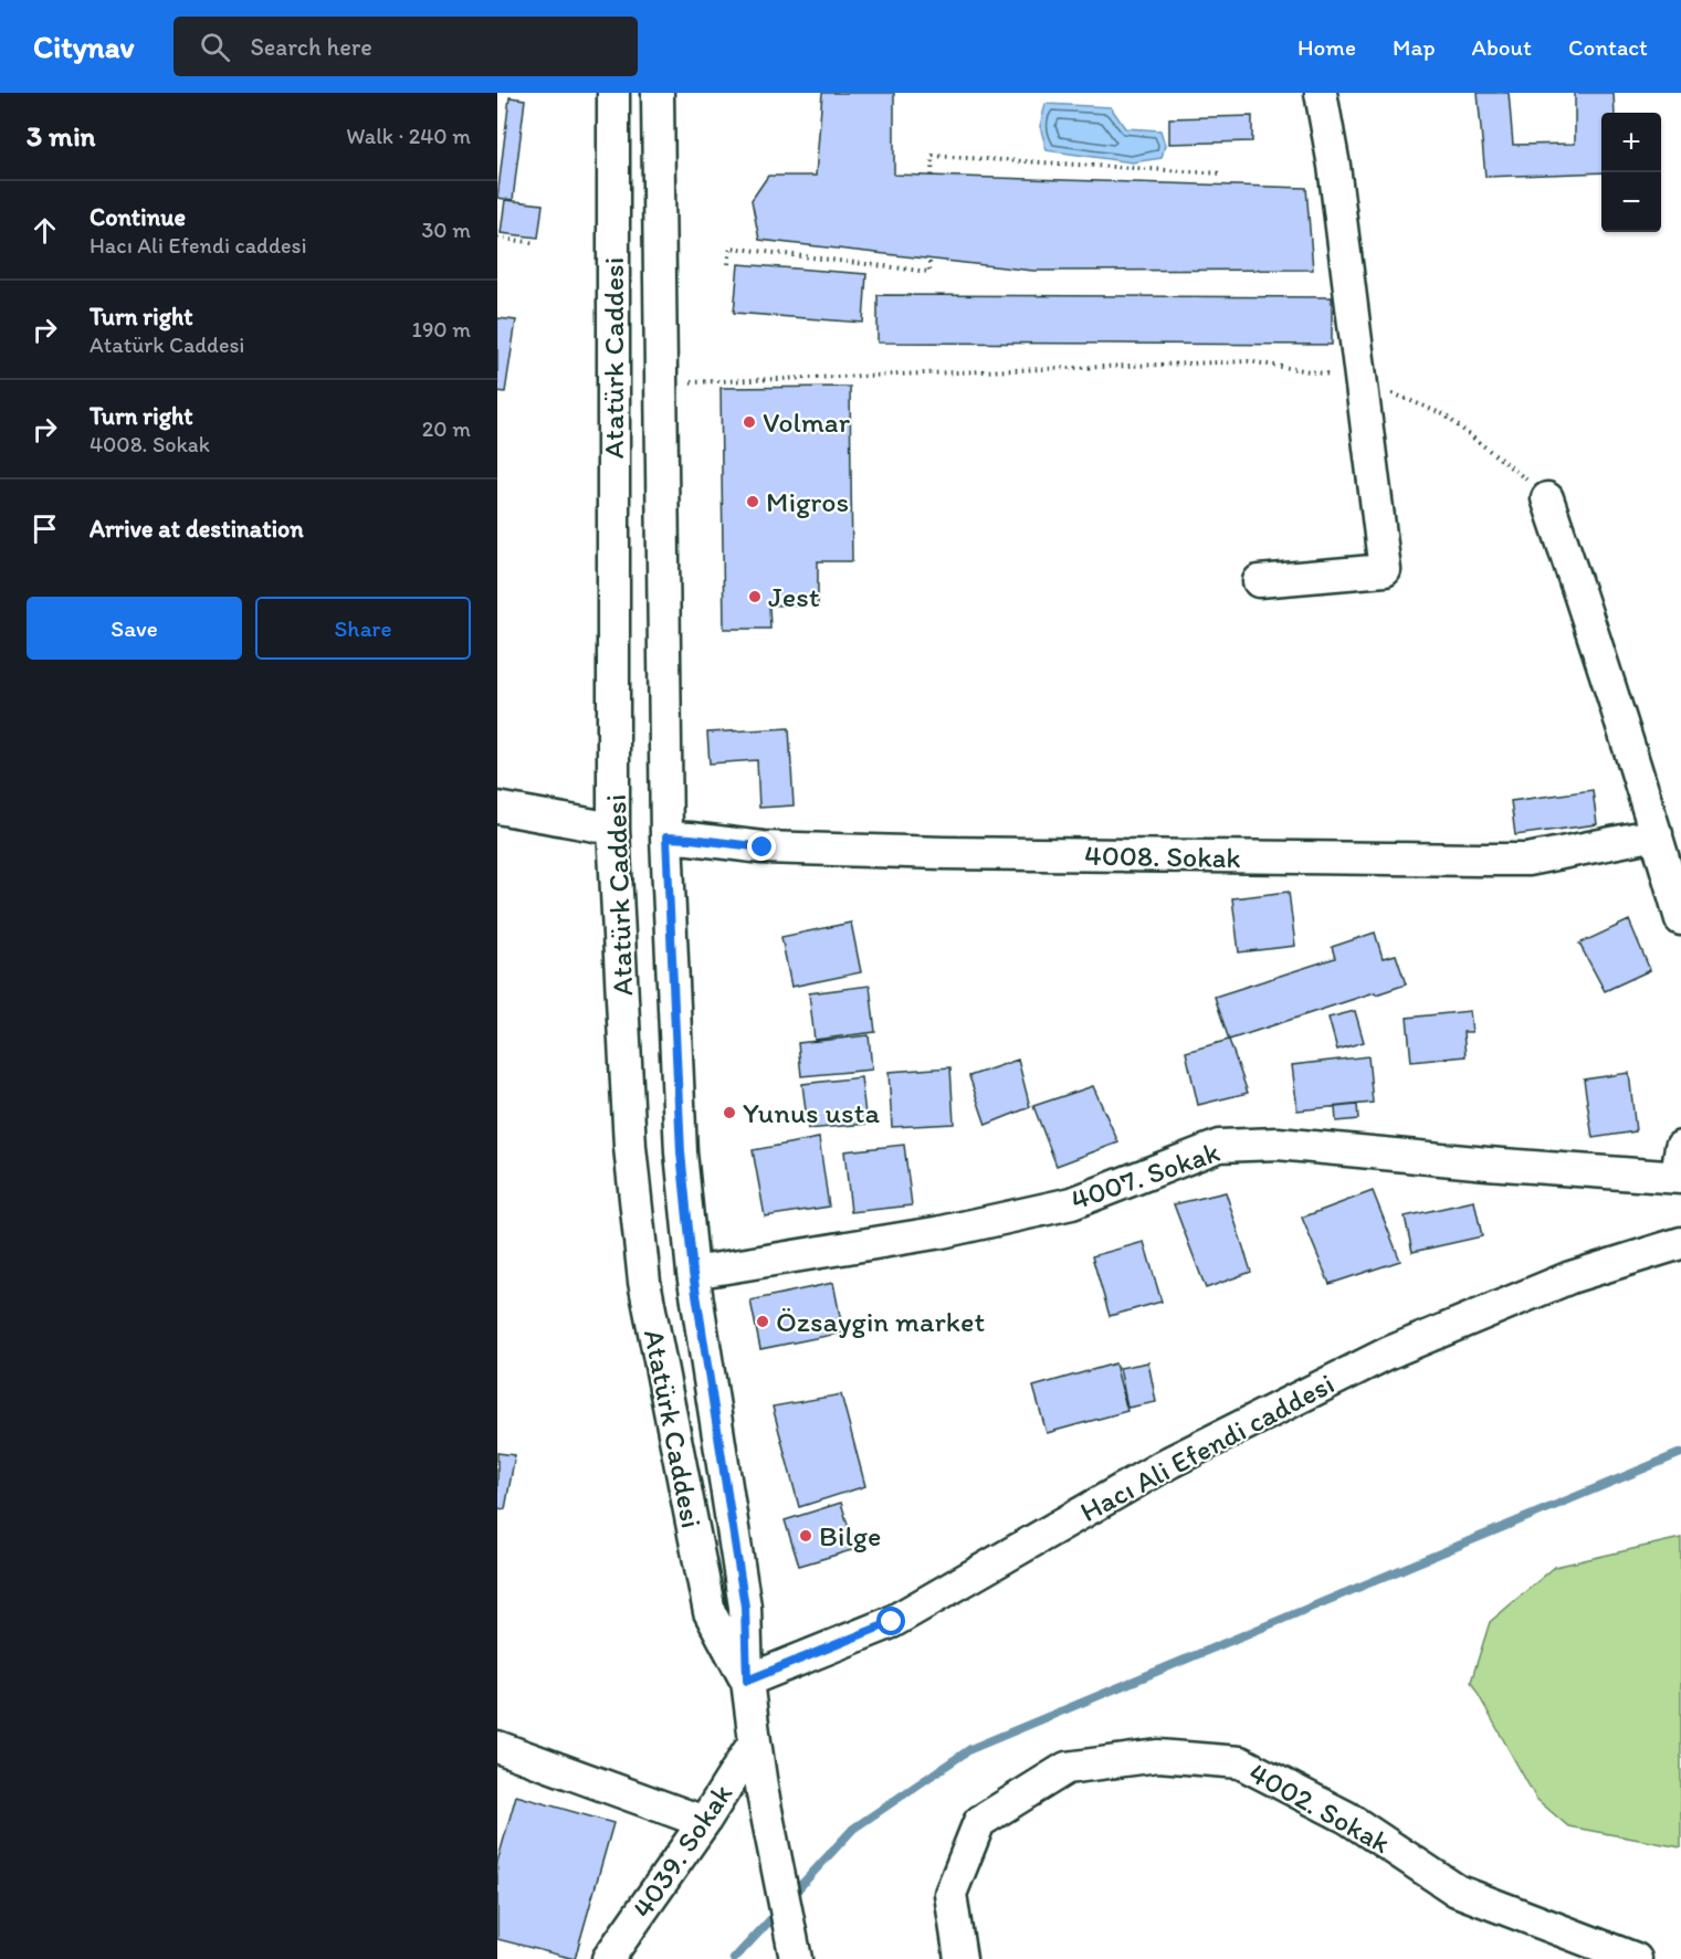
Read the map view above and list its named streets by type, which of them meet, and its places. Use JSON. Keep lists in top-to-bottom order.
{
  "streets": {
    "street": [
      "Atatürk Caddesi",
      "4008. Sokak",
      "4007. Sokak",
      "Hacı Ali Efendi caddesi",
      "4002. Sokak",
      "4039. Sokak"
    ]
  },
  "crossings": [
    ["Atatürk Caddesi", "4008. Sokak"],
    ["Atatürk Caddesi", "4007. Sokak"],
    ["Atatürk Caddesi", "Hacı Ali Efendi caddesi"],
    ["Atatürk Caddesi", "4039. Sokak"]
  ],
  "places": [
    "Volmar",
    "Migros",
    "Jest",
    "Yunus usta",
    "Özsaygin market",
    "Bilge"
  ],
  "page": {
    "header": "Citynav",
    "search": "Search here",
    "nav": [
      "Home",
      "Map",
      "About",
      "Contact"
    ],
    "heading": ["3 min", "Walk · 240 m"],
    "map_buttons": ["+", "−"],
    "list": [
      ["Continue", "Hacı Ali Efendi caddesi", "30 m"],
      ["Turn right", "Atatürk Caddesi", "190 m"],
      ["Turn right", "4008. Sokak", "20 m"],
      "Arrive at destination"
    ],
    "buttons": ["Save", "Share"]
  }
}
